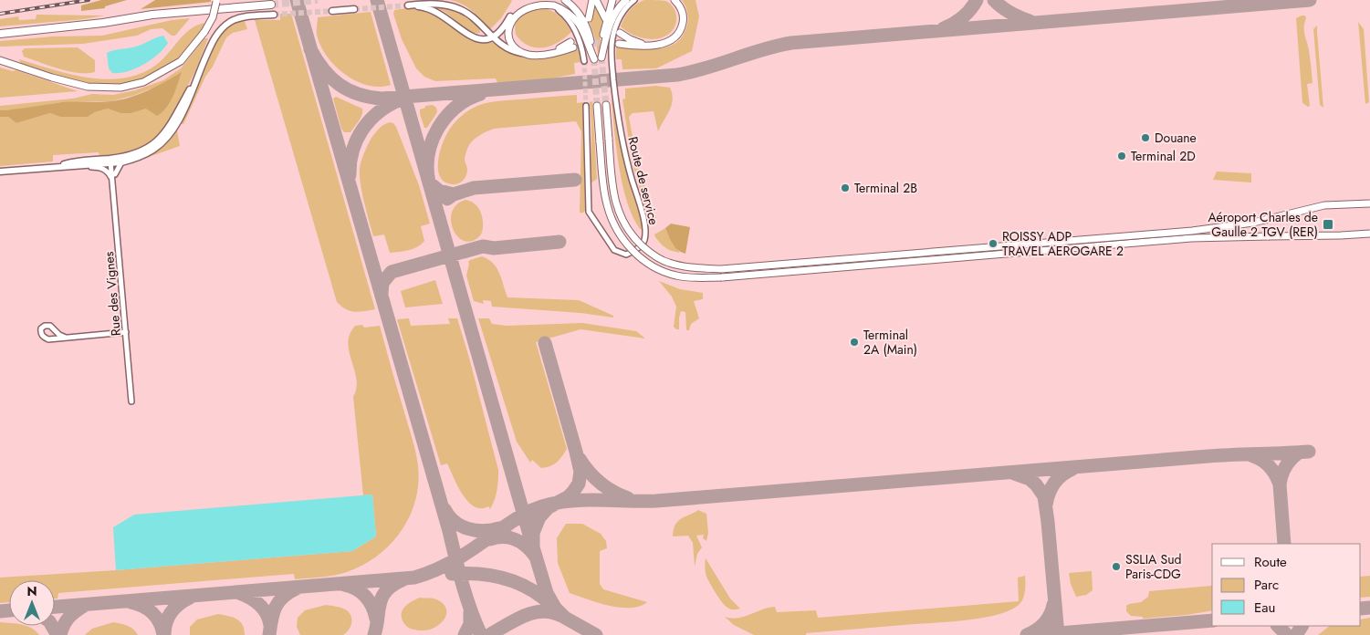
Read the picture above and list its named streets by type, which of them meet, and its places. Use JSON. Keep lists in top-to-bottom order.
{
  "streets": {
    "street": ["Route de service", "Rue des Vignes"]
  },
  "places": {
    "other": [
      "Douane",
      "Terminal 2D",
      "Terminal 2B",
      "ROISSY ADP TRAVEL AEROGARE 2",
      "Terminal 2A (Main)",
      "SSLIA Sud Paris-CDG"
    ],
    "transit": ["Aéroport Charles de Gaulle 2 TGV (RER)"]
  },
  "legend": ["Route", "Parc", "Eau"],
  "north": "top"
}
